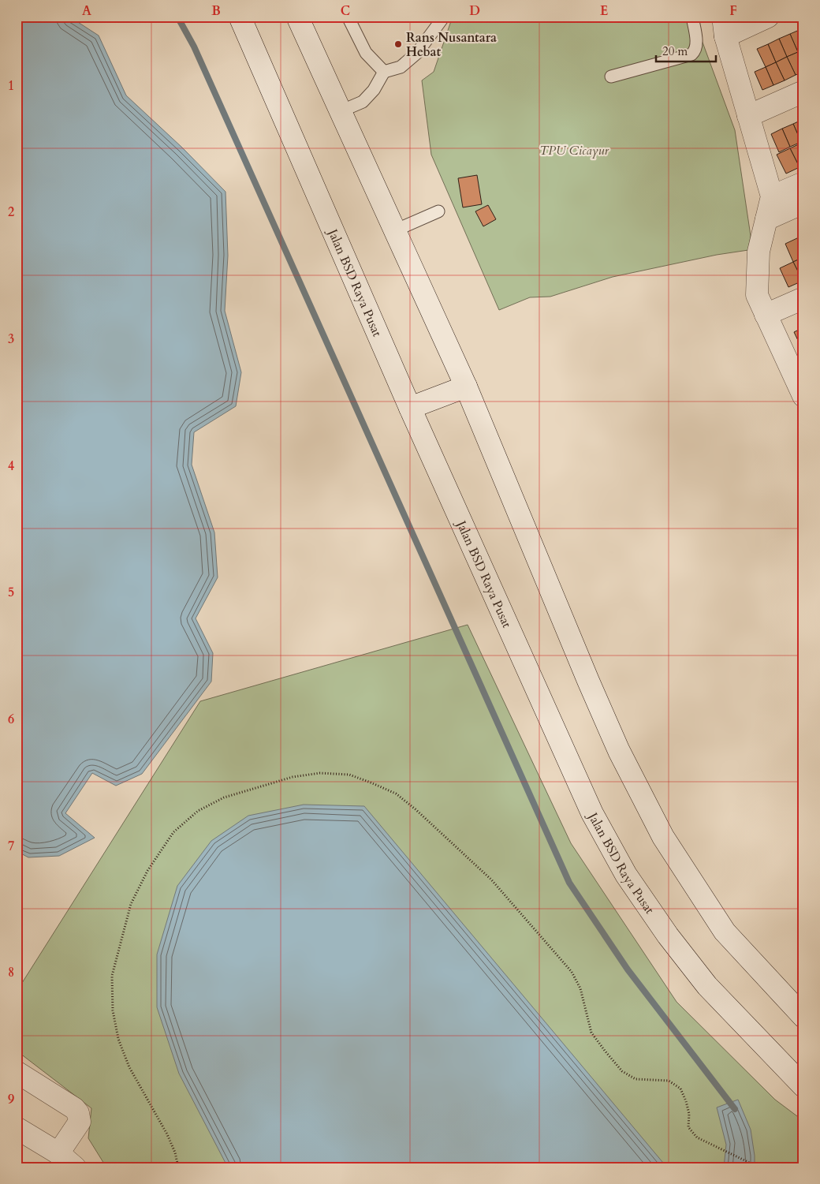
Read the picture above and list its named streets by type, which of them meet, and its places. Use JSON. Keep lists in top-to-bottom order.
{
  "streets": {
    "main road": ["Jalan BSD Raya Pusat"]
  },
  "parks": ["TPU Cicayur"],
  "places": ["Rans Nusantara Hebat"],
  "scale_bar": "20 m",
  "grid": {
    "columns": [
      "A",
      "B",
      "C",
      "D",
      "E",
      "F"
    ],
    "rows": [
      "1",
      "2",
      "3",
      "4",
      "5",
      "6",
      "7",
      "8",
      "9"
    ]
  }
}
